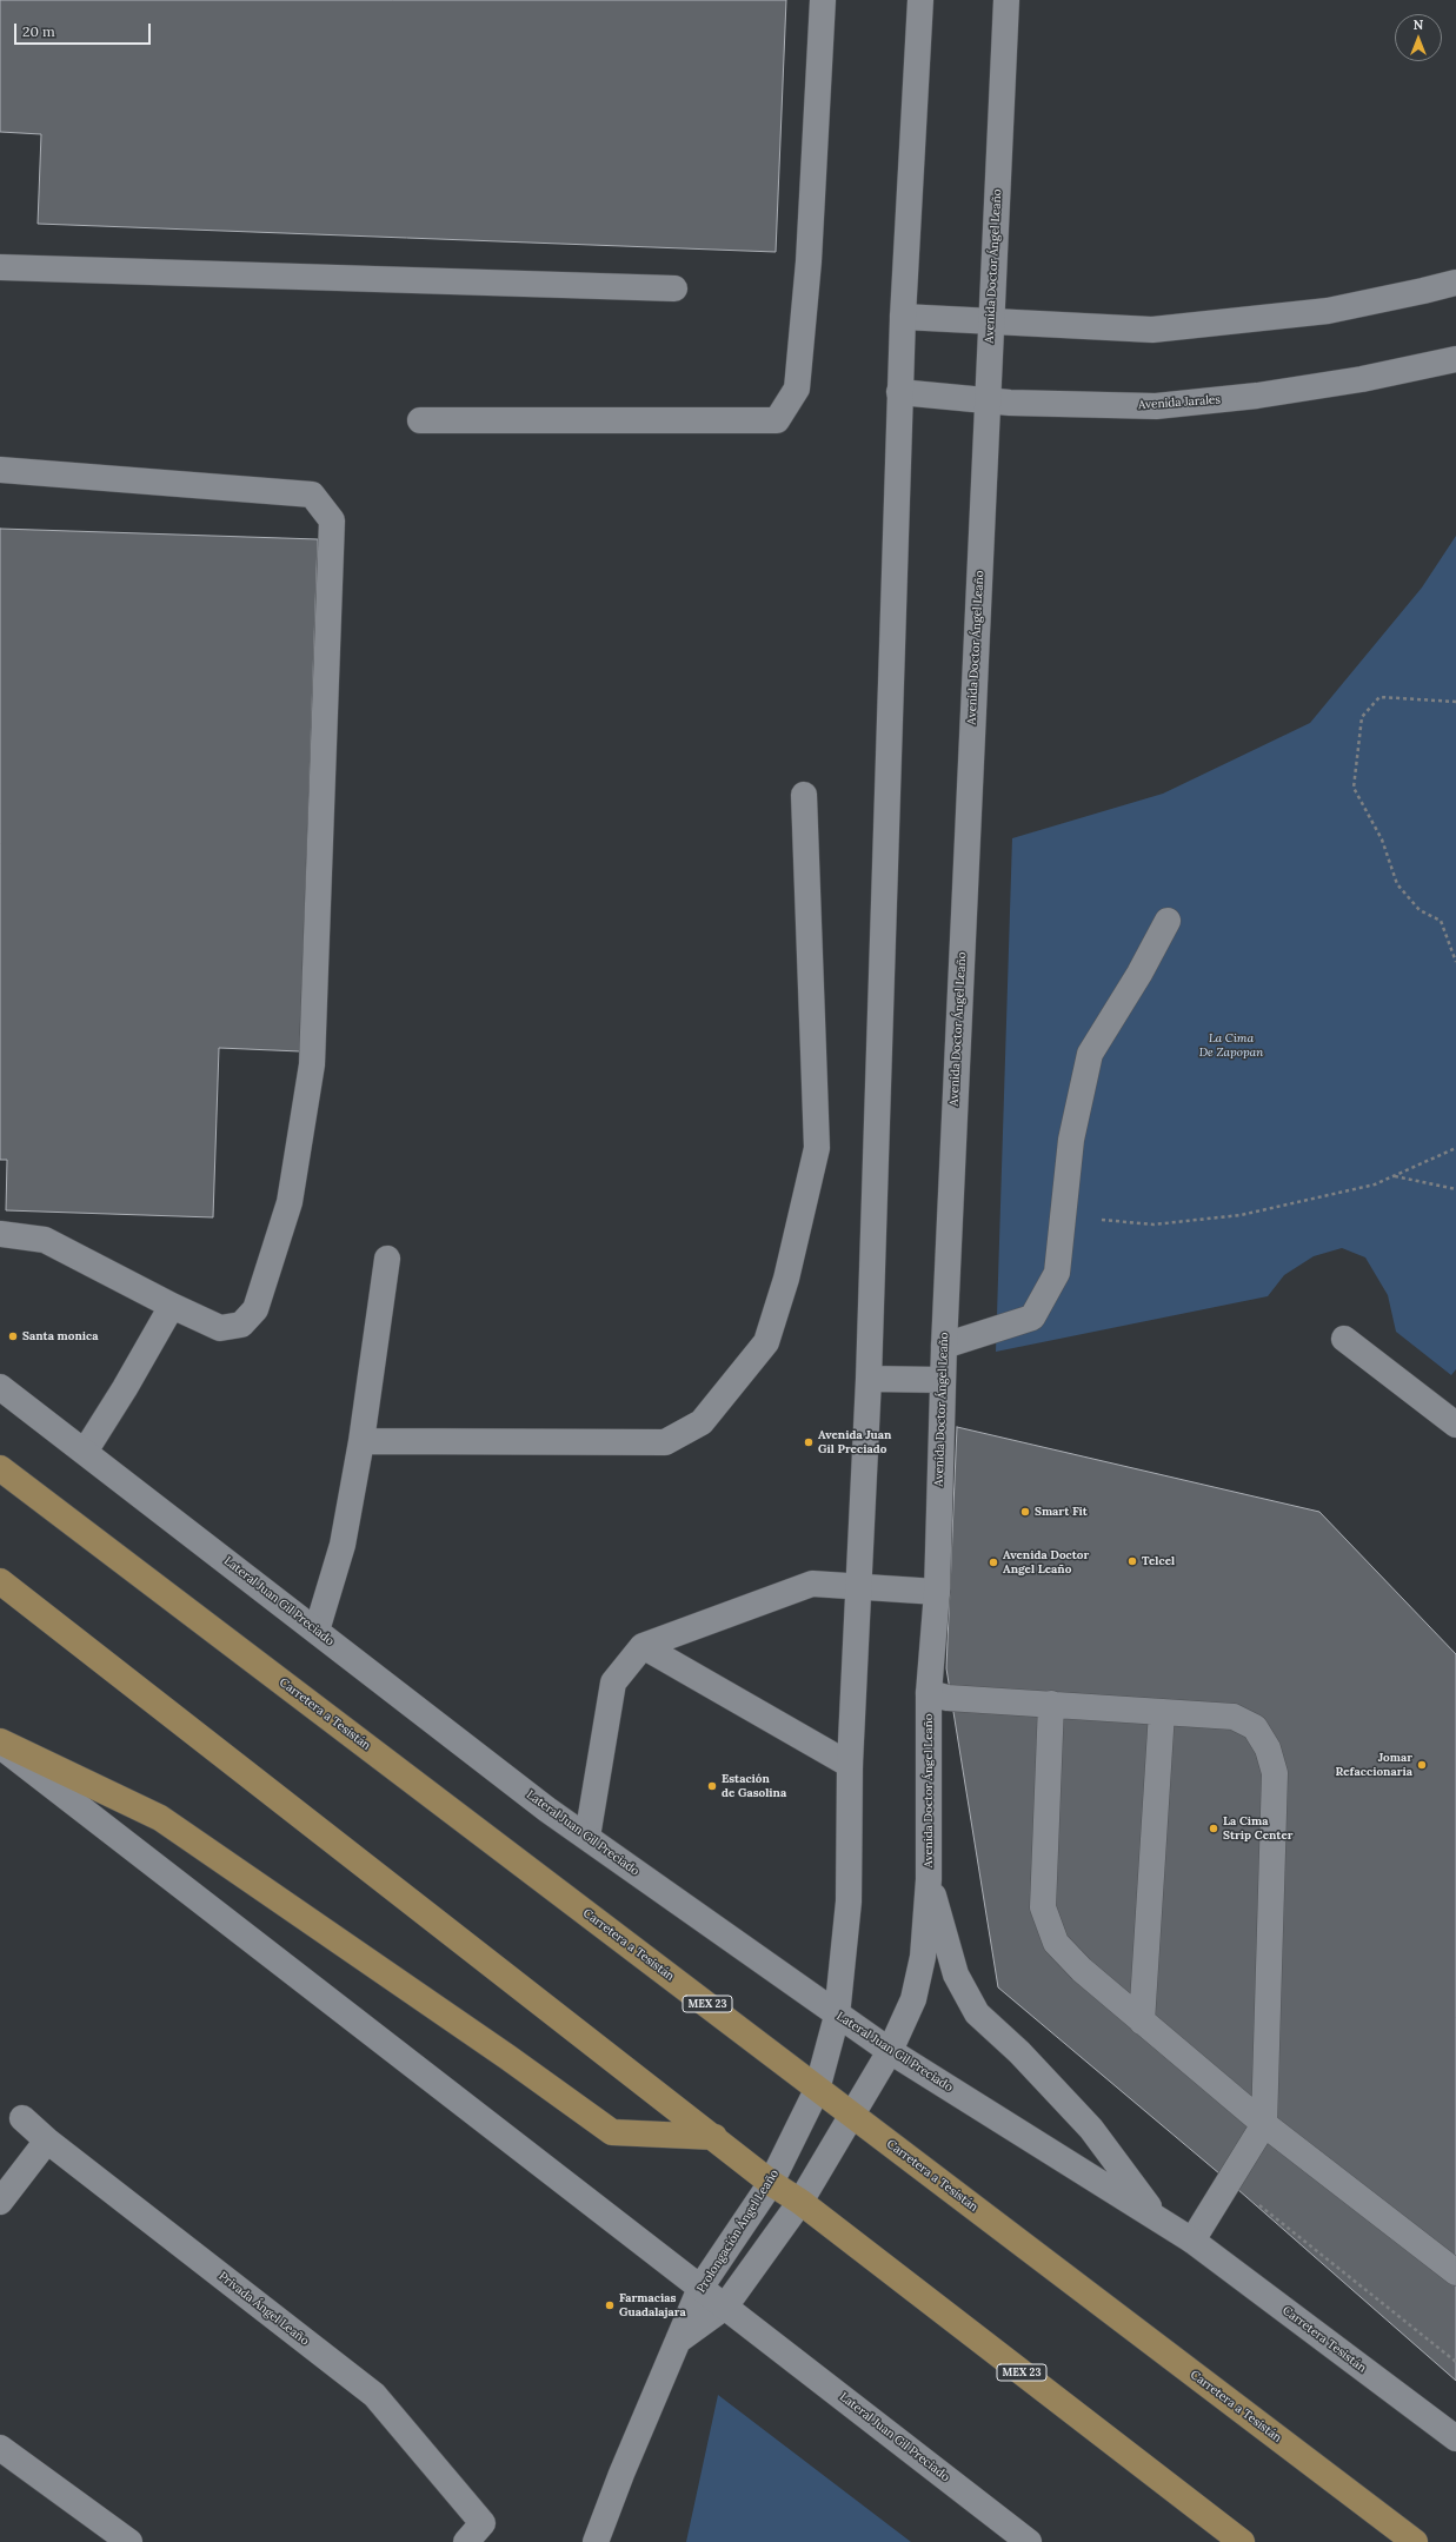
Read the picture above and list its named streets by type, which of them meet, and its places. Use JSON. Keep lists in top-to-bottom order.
{
  "streets": {
    "main road": ["Carretera a Tesistán", "MEX 23"],
    "street": [
      "Avenida Doctor Ángel Leaño",
      "Avenida Jarales",
      "Lateral Juan Gil Preciado",
      "Prolongación Ángel Leaño",
      "Privada Ángel Leaño",
      "Carretera Tesistán"
    ]
  },
  "crossings": [
    ["Avenida Doctor Ángel Leaño", "Avenida Jarales"],
    ["Avenida Doctor Ángel Leaño", "Lateral Juan Gil Preciado"],
    ["Lateral Juan Gil Preciado", "Prolongación Ángel Leaño"],
    ["Lateral Juan Gil Preciado", "Carretera Tesistán"],
    ["Carretera a Tesistán", "Prolongación Ángel Leaño"],
    ["MEX 23", "Prolongación Ángel Leaño"]
  ],
  "parks": ["La Cima De Zapopan"],
  "places": [
    "Santa monica",
    "Avenida Juan Gil Preciado",
    "Smart Fit",
    "Telcel",
    "Avenida Doctor Angel Leaño",
    "Jomar Refaccionaria",
    "Estación de Gasolina",
    "La Cima Strip Center",
    "Farmacias Guadalajara"
  ],
  "scale_bar": "20 m",
  "north": "top"
}
